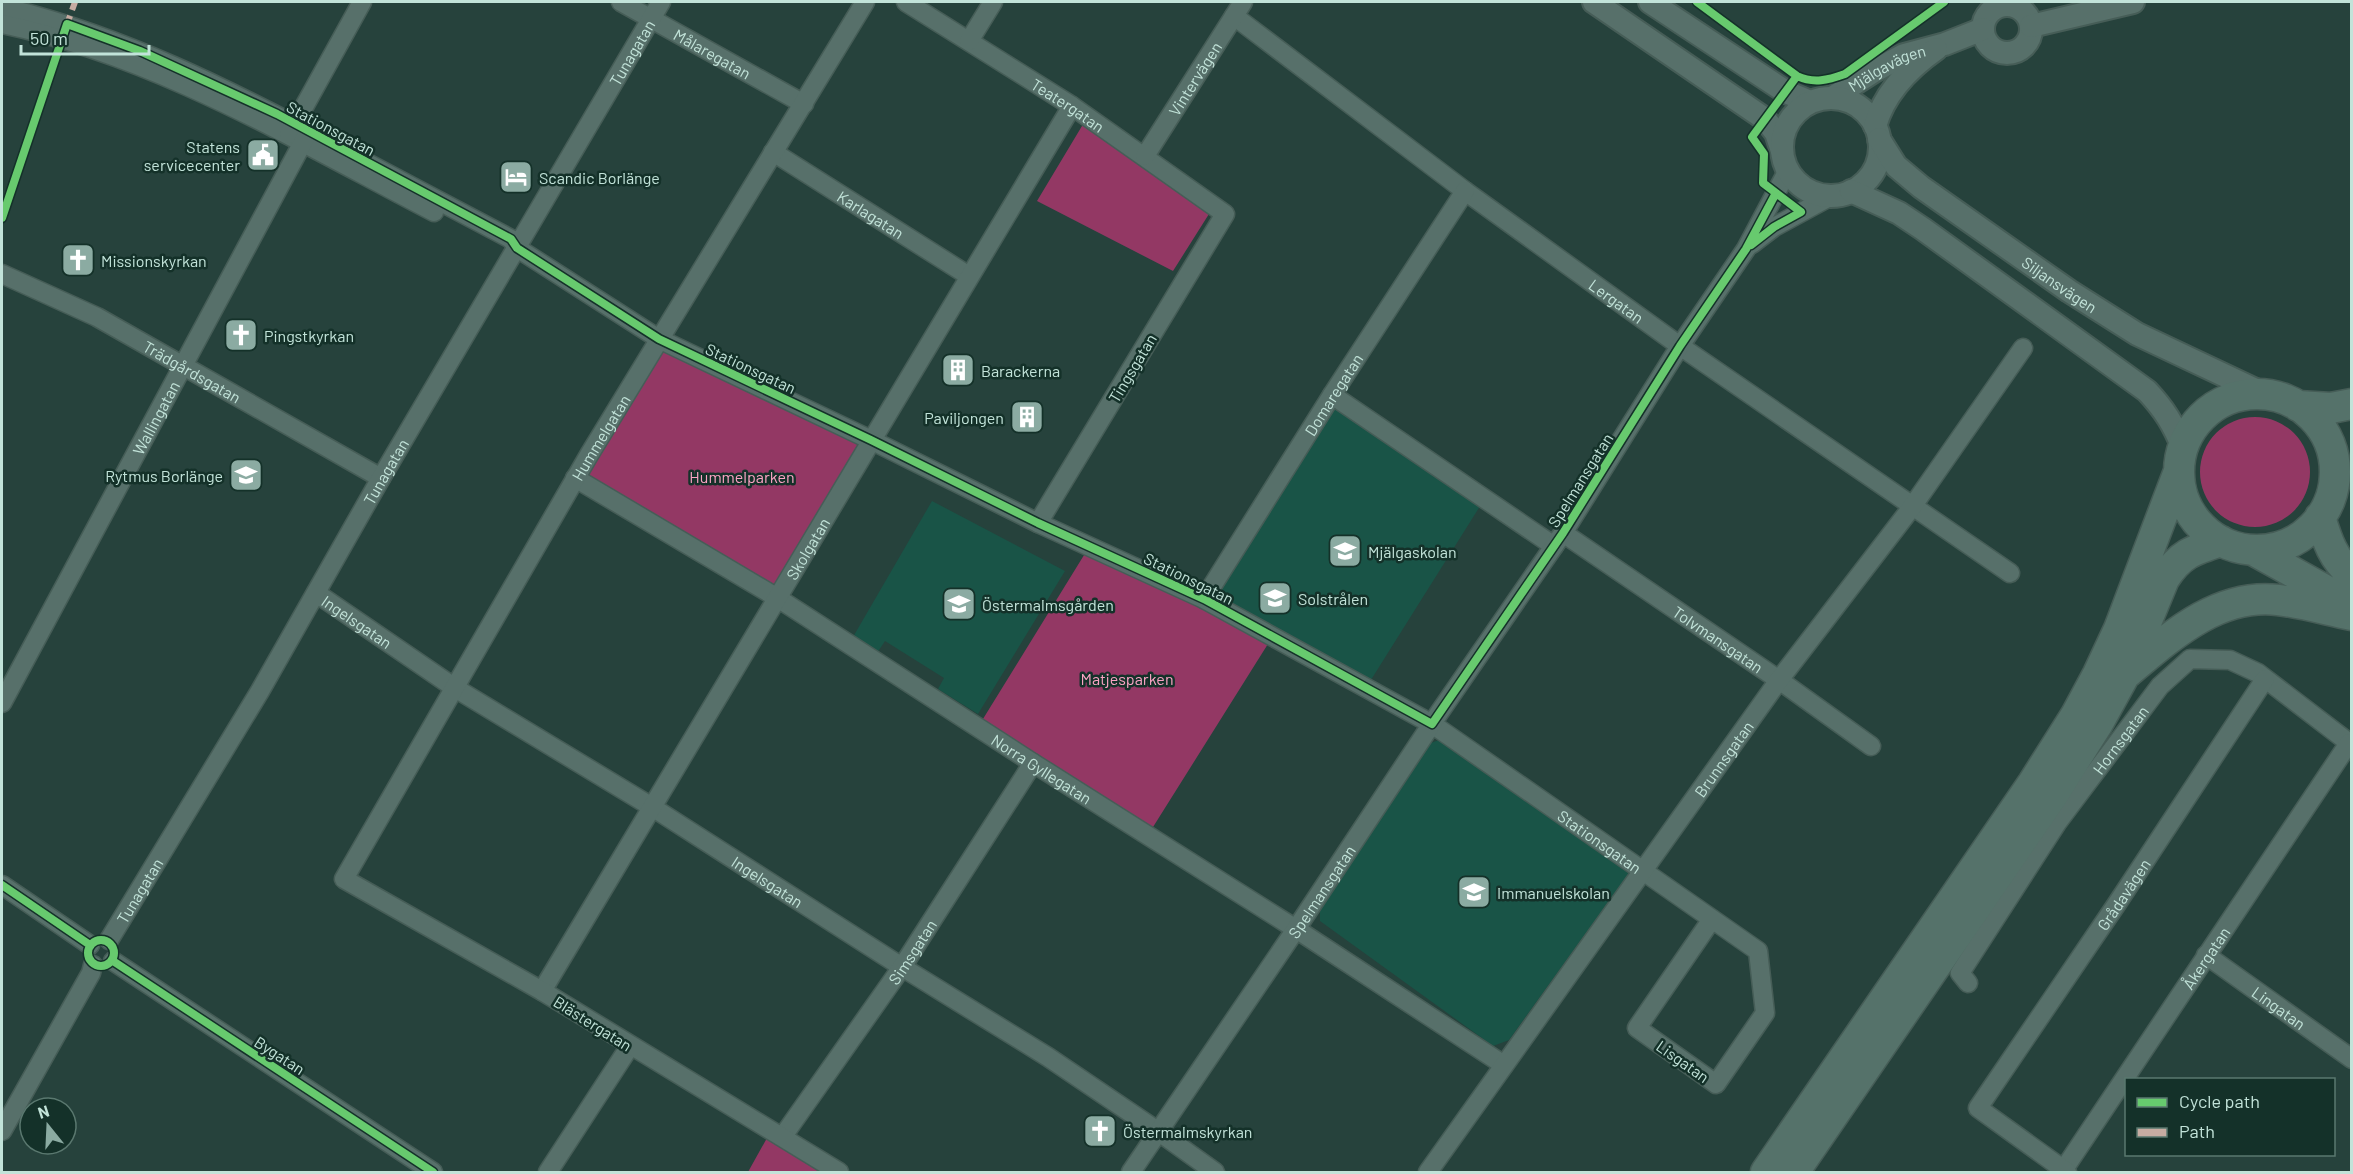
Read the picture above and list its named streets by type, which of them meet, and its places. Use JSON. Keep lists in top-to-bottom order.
{
  "streets": {
    "street": [
      "Tunagatan",
      "Målaregatan",
      "Mjälgavägen",
      "Vintervägen",
      "Teatergatan",
      "Stationsgatan",
      "Karlagatan",
      "Siljansvägen",
      "Lergatan",
      "Tingsgatan",
      "Trädgårdsgatan",
      "Domaregatan",
      "Wallingatan",
      "Hummelgatan",
      "Spelmansgatan",
      "Skolgatan",
      "Ingelsgatan",
      "Tolvmansgatan",
      "Hornsgatan",
      "Brunnsgatan",
      "Norra Gyllegatan",
      "Grådavägen",
      "Simsgatan",
      "Åkergatan",
      "Lingatan",
      "Blästergatan",
      "Bygatan",
      "Lisgatan"
    ]
  },
  "crossings": [
    ["Tunagatan", "Målaregatan"],
    ["Tunagatan", "Stationsgatan"],
    ["Tunagatan", "Trädgårdsgatan"],
    ["Tunagatan", "Ingelsgatan"],
    ["Tunagatan", "Bygatan"],
    ["Målaregatan", "Hummelgatan"],
    ["Mjälgavägen", "Siljansvägen"],
    ["Mjälgavägen", "Spelmansgatan"],
    ["Vintervägen", "Teatergatan"],
    ["Vintervägen", "Lergatan"],
    ["Teatergatan", "Tingsgatan"],
    ["Teatergatan", "Skolgatan"],
    ["Stationsgatan", "Tingsgatan"],
    ["Stationsgatan", "Domaregatan"],
    ["Stationsgatan", "Wallingatan"],
    ["Stationsgatan", "Hummelgatan"],
    ["Stationsgatan", "Spelmansgatan"],
    ["Stationsgatan", "Skolgatan"],
    ["Stationsgatan", "Brunnsgatan"],
    ["Stationsgatan", "Lisgatan"],
    ["Karlagatan", "Hummelgatan"],
    ["Karlagatan", "Skolgatan"],
    ["Siljansvägen", "Spelmansgatan"],
    ["Lergatan", "Domaregatan"],
    ["Lergatan", "Spelmansgatan"],
    ["Lergatan", "Brunnsgatan"],
    ["Trädgårdsgatan", "Wallingatan"],
    ["Domaregatan", "Tolvmansgatan"],
    ["Hummelgatan", "Ingelsgatan"],
    ["Hummelgatan", "Norra Gyllegatan"],
    ["Hummelgatan", "Blästergatan"],
    ["Spelmansgatan", "Ingelsgatan"],
    ["Spelmansgatan", "Tolvmansgatan"],
    ["Spelmansgatan", "Norra Gyllegatan"],
    ["Skolgatan", "Ingelsgatan"],
    ["Skolgatan", "Norra Gyllegatan"],
    ["Skolgatan", "Blästergatan"],
    ["Ingelsgatan", "Simsgatan"],
    ["Tolvmansgatan", "Brunnsgatan"],
    ["Hornsgatan", "Grådavägen"],
    ["Hornsgatan", "Åkergatan"],
    ["Brunnsgatan", "Norra Gyllegatan"],
    ["Norra Gyllegatan", "Simsgatan"],
    ["Grådavägen", "Åkergatan"],
    ["Simsgatan", "Blästergatan"],
    ["Åkergatan", "Lingatan"]
  ],
  "parks": ["Hummelparken", "Matjesparken"],
  "places": {
    "public building": ["Statens servicecenter"],
    "hotel": ["Scandic Borlänge"],
    "church": ["Missionskyrkan", "Pingstkyrkan", "Östermalmskyrkan"],
    "building": ["Barackerna", "Paviljongen"],
    "school or university": [
      "Rytmus Borlänge",
      "Mjälgaskolan",
      "Solstrålen",
      "Östermalmsgården",
      "Immanuelskolan"
    ]
  },
  "legend": ["Cycle path", "Path"],
  "scale_bar": "50 m",
  "north": "top"
}
